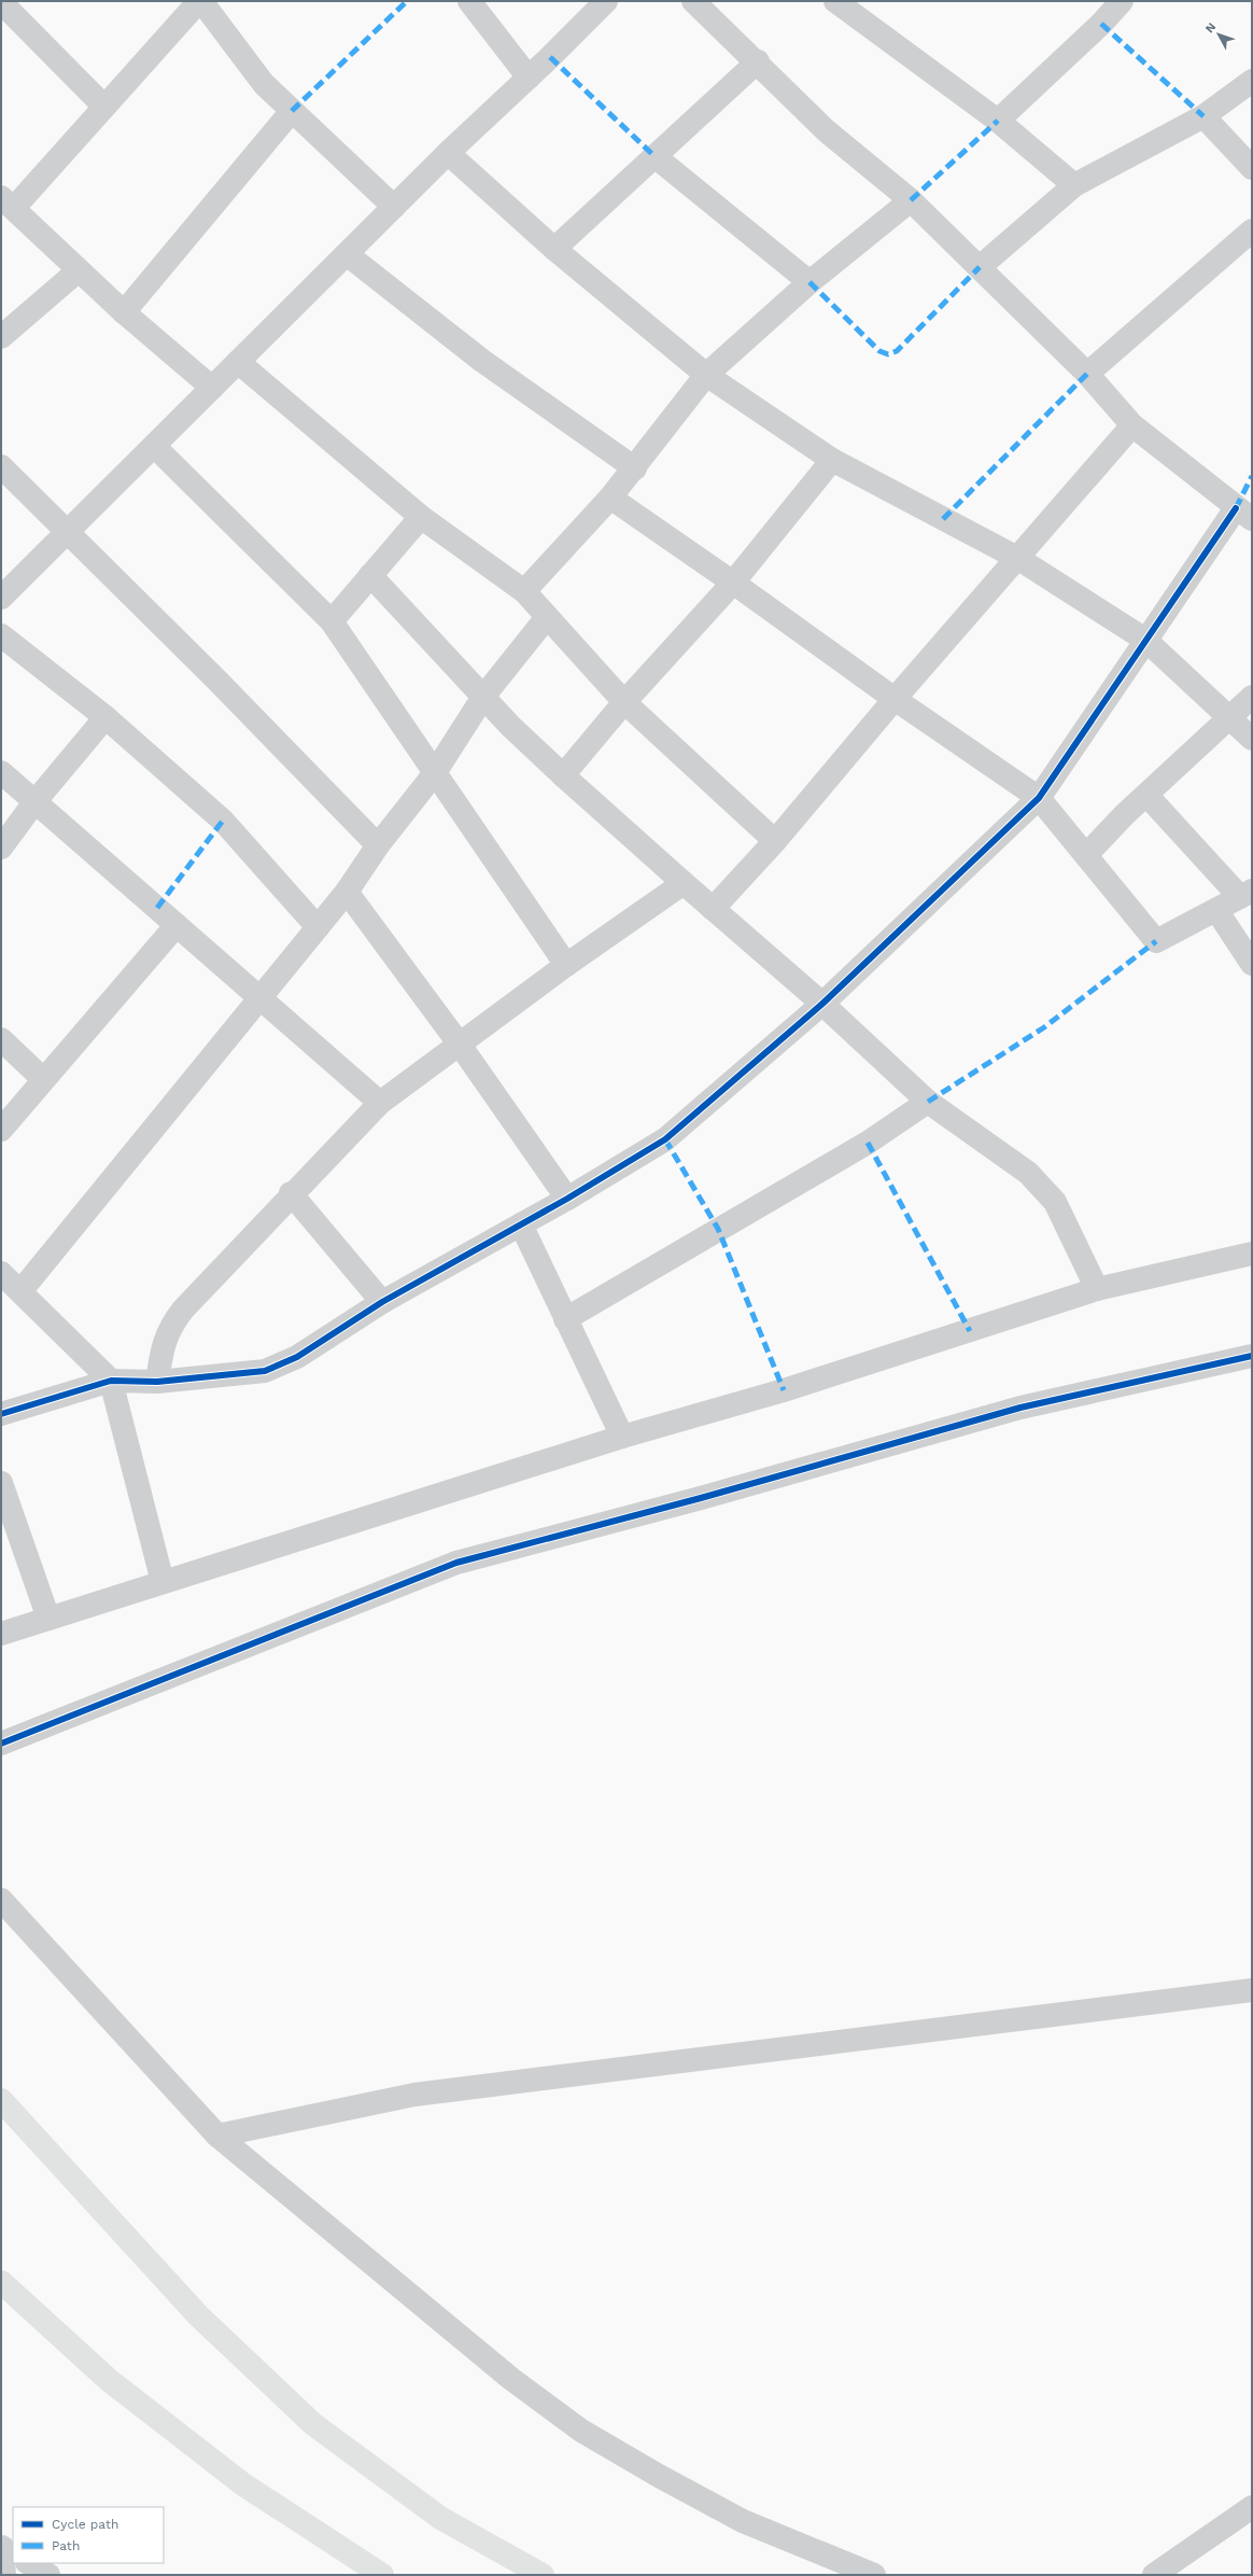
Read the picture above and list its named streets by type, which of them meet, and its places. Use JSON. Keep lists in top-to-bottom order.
{
  "legend": ["Cycle path", "Path"],
  "north": "top left"
}
